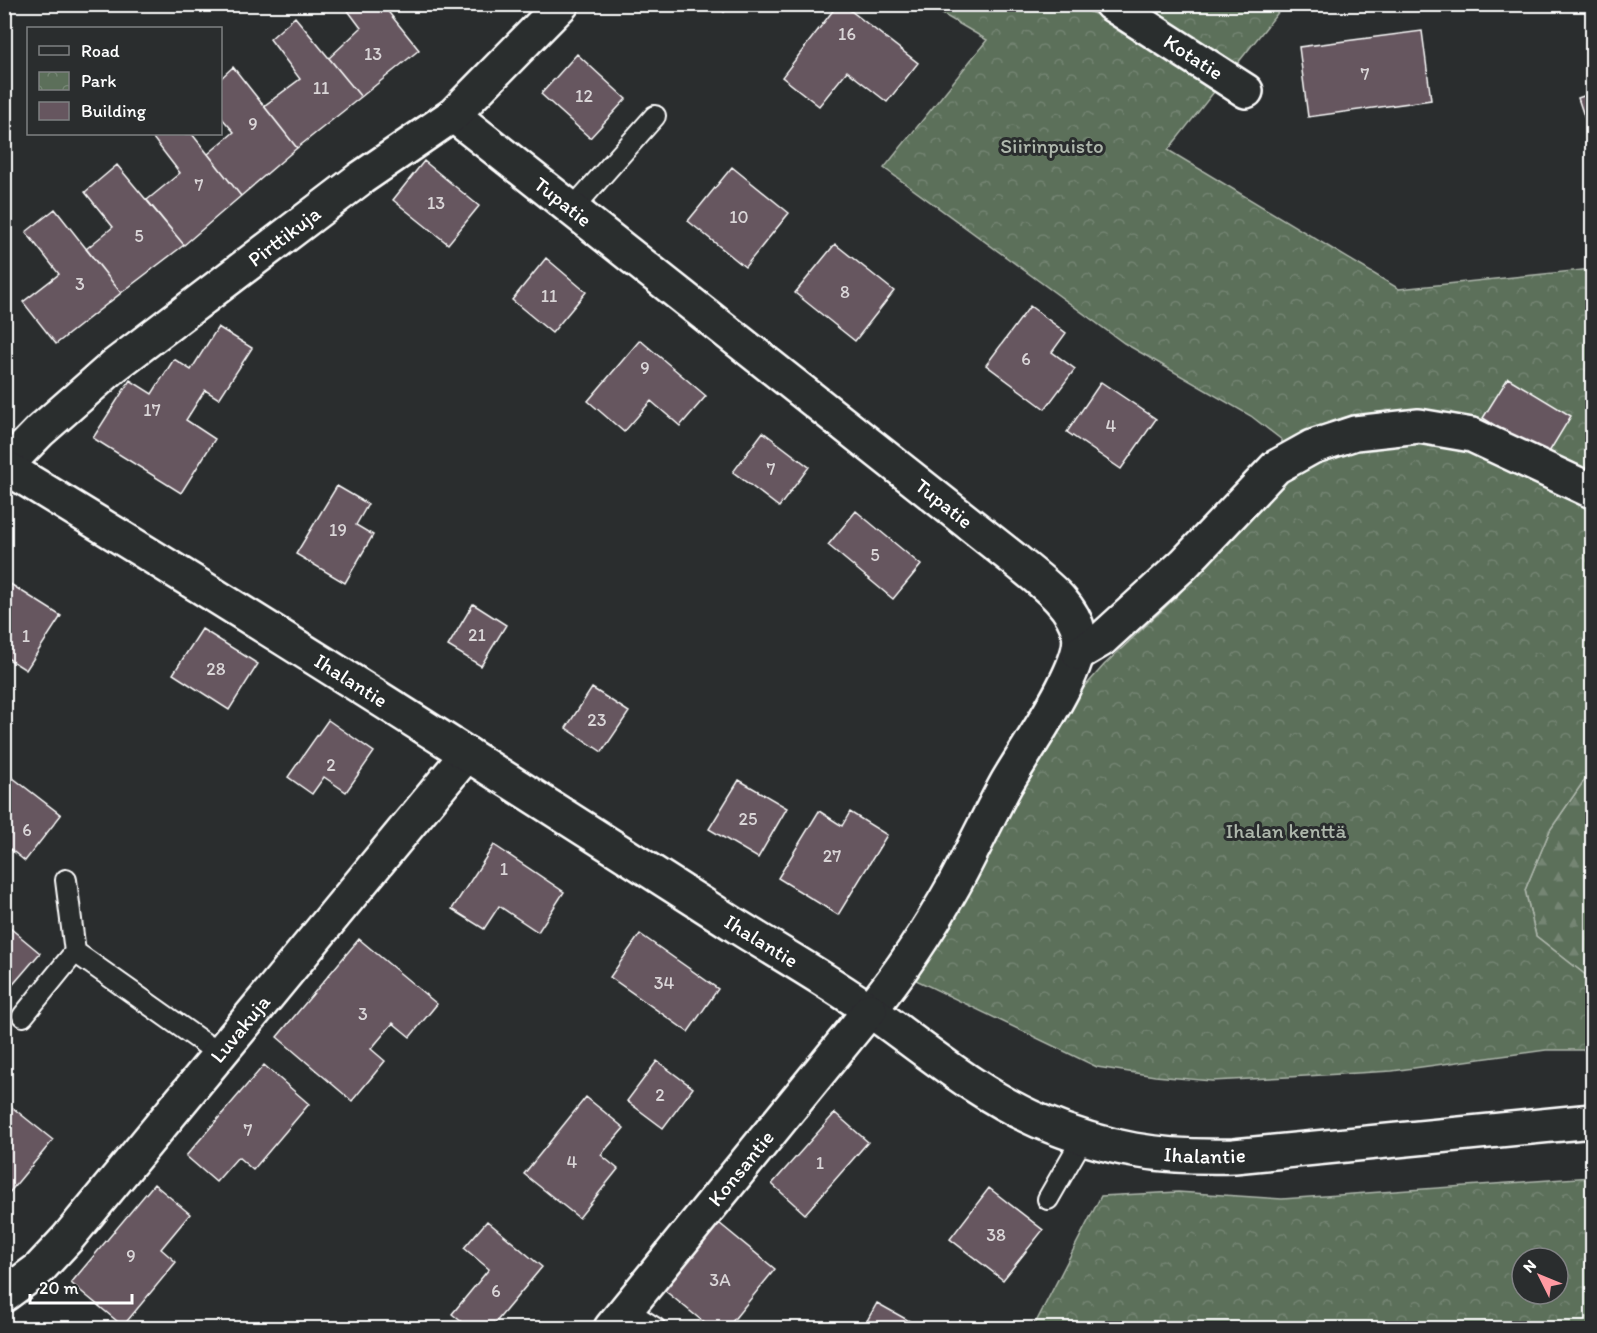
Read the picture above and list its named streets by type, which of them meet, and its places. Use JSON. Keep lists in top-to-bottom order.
{
  "streets": {
    "street": [
      "Kotatie",
      "Tupatie",
      "Pirttikuja",
      "Ihalantie",
      "Luvakuja",
      "Konsantie"
    ]
  },
  "crossings": [
    ["Tupatie", "Pirttikuja"],
    ["Pirttikuja", "Ihalantie"],
    ["Ihalantie", "Luvakuja"],
    ["Ihalantie", "Konsantie"]
  ],
  "parks": ["Siirinpuisto", "Ihalan kenttä"],
  "house_numbers": [
    "16",
    "13",
    "7",
    "11",
    "12",
    "9",
    "7",
    "13",
    "10",
    "5",
    "3",
    "8",
    "11",
    "6",
    "9",
    "17",
    "4",
    "7",
    "19",
    "5",
    "21",
    "1",
    "28",
    "23",
    "2",
    "25",
    "6",
    "27",
    "1",
    "34",
    "3",
    "2",
    "7",
    "4",
    "1",
    "38",
    "9",
    "3A",
    "6"
  ],
  "legend": ["Road", "Park", "Building"],
  "scale_bar": "20 m",
  "north": "top left"
}
